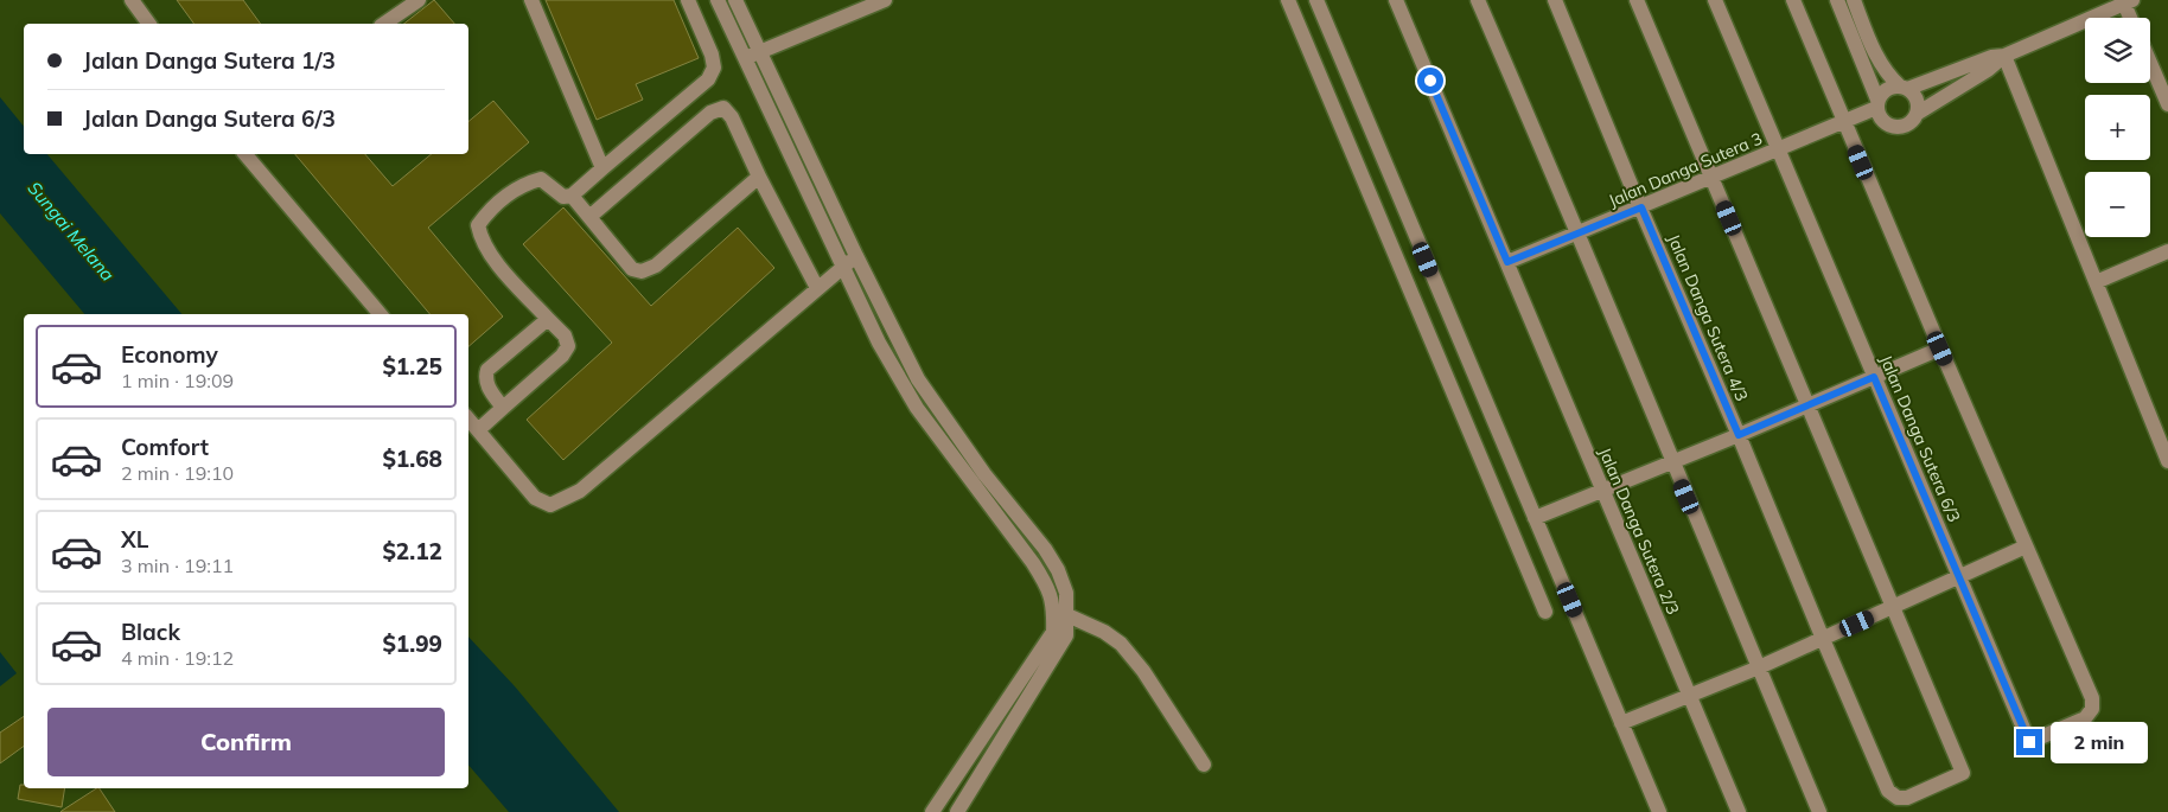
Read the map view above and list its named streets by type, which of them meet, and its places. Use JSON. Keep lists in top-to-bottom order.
{
  "streets": {
    "street": [
      "Jalan Danga Sutera 3",
      "Jalan Danga Sutera 4/3",
      "Jalan Danga Sutera 6/3",
      "Jalan Danga Sutera 2/3"
    ]
  },
  "crossings": [
    ["Jalan Danga Sutera 3", "Jalan Danga Sutera 4/3"],
    ["Jalan Danga Sutera 3", "Jalan Danga Sutera 6/3"],
    ["Jalan Danga Sutera 3", "Jalan Danga Sutera 2/3"]
  ],
  "water": ["Sungai Melana"],
  "page": {
    "map_buttons": ["+", "−"],
    "banner": ["Jalan Danga Sutera 1/3", "Jalan Danga Sutera 6/3"],
    "list": [
      {
        "name": "Economy",
        "note": "1 min · 19:09",
        "value": "$1.25"
      },
      {
        "name": "Comfort",
        "note": "2 min · 19:10",
        "value": "$1.68"
      },
      {
        "name": "XL",
        "note": "3 min · 19:11",
        "value": "$2.12"
      },
      {
        "name": "Black",
        "note": "4 min · 19:12",
        "value": "$1.99"
      }
    ],
    "buttons": "Confirm",
    "bubble": "2 min"
  }
}
